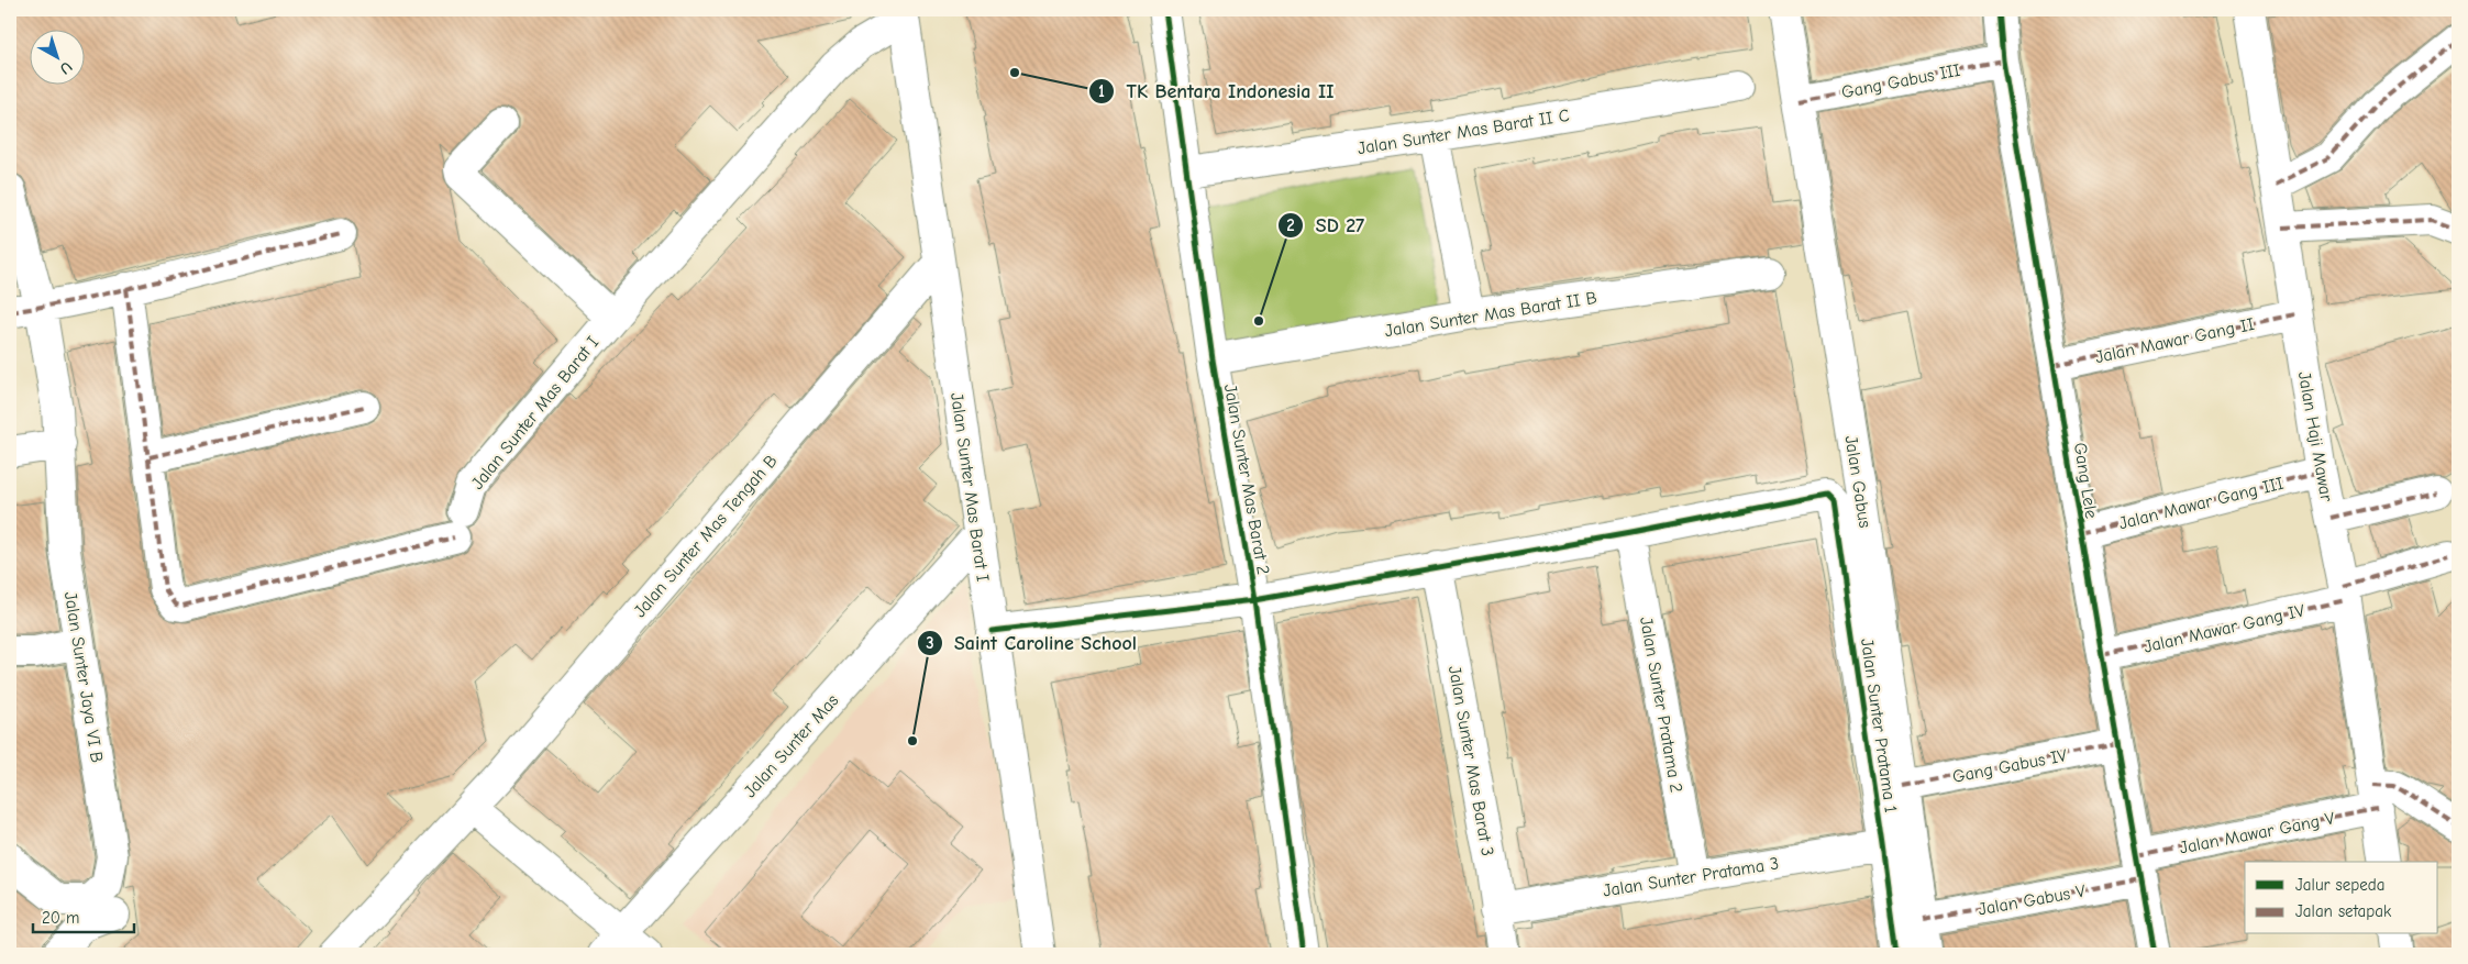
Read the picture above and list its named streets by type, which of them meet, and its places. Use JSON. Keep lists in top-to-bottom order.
{
  "streets": {
    "street": [
      "Gang Gabus III",
      "Jalan Sunter Mas Barat II C",
      "Jalan Sunter Mas Barat II B",
      "Jalan Mawar Gang II",
      "Jalan Sunter Mas Barat I",
      "Jalan Haji Mawar",
      "Jalan Sunter Mas Barat 2",
      "Gang Lele",
      "Jalan Gabus",
      "Jalan Mawar Gang III",
      "Jalan Sunter Mas Tengah B",
      "Jalan Mawar Gang IV",
      "Jalan Sunter Jaya VI B",
      "Jalan Sunter Pratama 2",
      "Jalan Sunter Pratama 1",
      "Jalan Sunter Mas",
      "Jalan Sunter Mas Barat 3",
      "Gang Gabus IV",
      "Jalan Mawar Gang V",
      "Jalan Sunter Pratama 3",
      "Jalan Gabus V"
    ]
  },
  "crossings": [
    ["Gang Gabus III", "Gang Lele"],
    ["Gang Gabus III", "Jalan Gabus"],
    ["Jalan Sunter Mas Barat II C", "Jalan Sunter Mas Barat 2"],
    ["Jalan Sunter Mas Barat II B", "Jalan Sunter Mas Barat 2"],
    ["Jalan Mawar Gang II", "Jalan Haji Mawar"],
    ["Jalan Mawar Gang II", "Gang Lele"],
    ["Jalan Sunter Mas Barat I", "Jalan Sunter Mas Tengah B"],
    ["Jalan Sunter Mas Barat I", "Jalan Sunter Mas"],
    ["Jalan Haji Mawar", "Jalan Mawar Gang III"],
    ["Jalan Haji Mawar", "Jalan Mawar Gang IV"],
    ["Jalan Haji Mawar", "Jalan Mawar Gang V"],
    ["Gang Lele", "Jalan Mawar Gang III"],
    ["Gang Lele", "Jalan Mawar Gang IV"],
    ["Gang Lele", "Gang Gabus IV"],
    ["Gang Lele", "Jalan Mawar Gang V"],
    ["Gang Lele", "Jalan Gabus V"],
    ["Jalan Gabus", "Gang Gabus IV"],
    ["Jalan Gabus", "Jalan Gabus V"],
    ["Jalan Sunter Pratama 2", "Jalan Sunter Pratama 1"],
    ["Jalan Sunter Pratama 2", "Jalan Sunter Pratama 3"],
    ["Jalan Sunter Pratama 1", "Jalan Sunter Pratama 3"],
    ["Jalan Sunter Mas Barat 3", "Jalan Sunter Pratama 3"],
    ["Jalan Mawar Gang V", "Jalan Gabus V"]
  ],
  "places": ["TK Bentara Indonesia II", "SD 27", "Saint Caroline School"],
  "legend": ["Jalur sepeda", "Jalan setapak"],
  "scale_bar": "20 m",
  "north": "bottom right"
}
